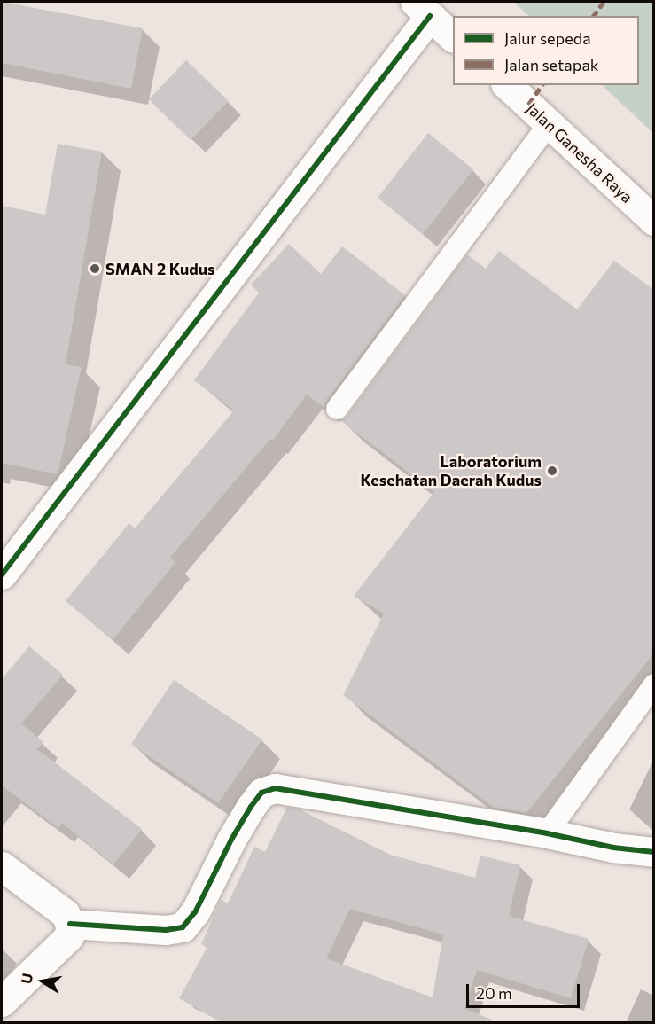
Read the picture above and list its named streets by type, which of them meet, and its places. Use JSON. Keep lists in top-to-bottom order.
{
  "streets": {
    "street": ["Jalan Ganesha Raya"]
  },
  "places": ["SMAN 2 Kudus", "Laboratorium Kesehatan Daerah Kudus"],
  "legend": ["Jalur sepeda", "Jalan setapak"],
  "scale_bar": "20 m",
  "north": "left"
}
